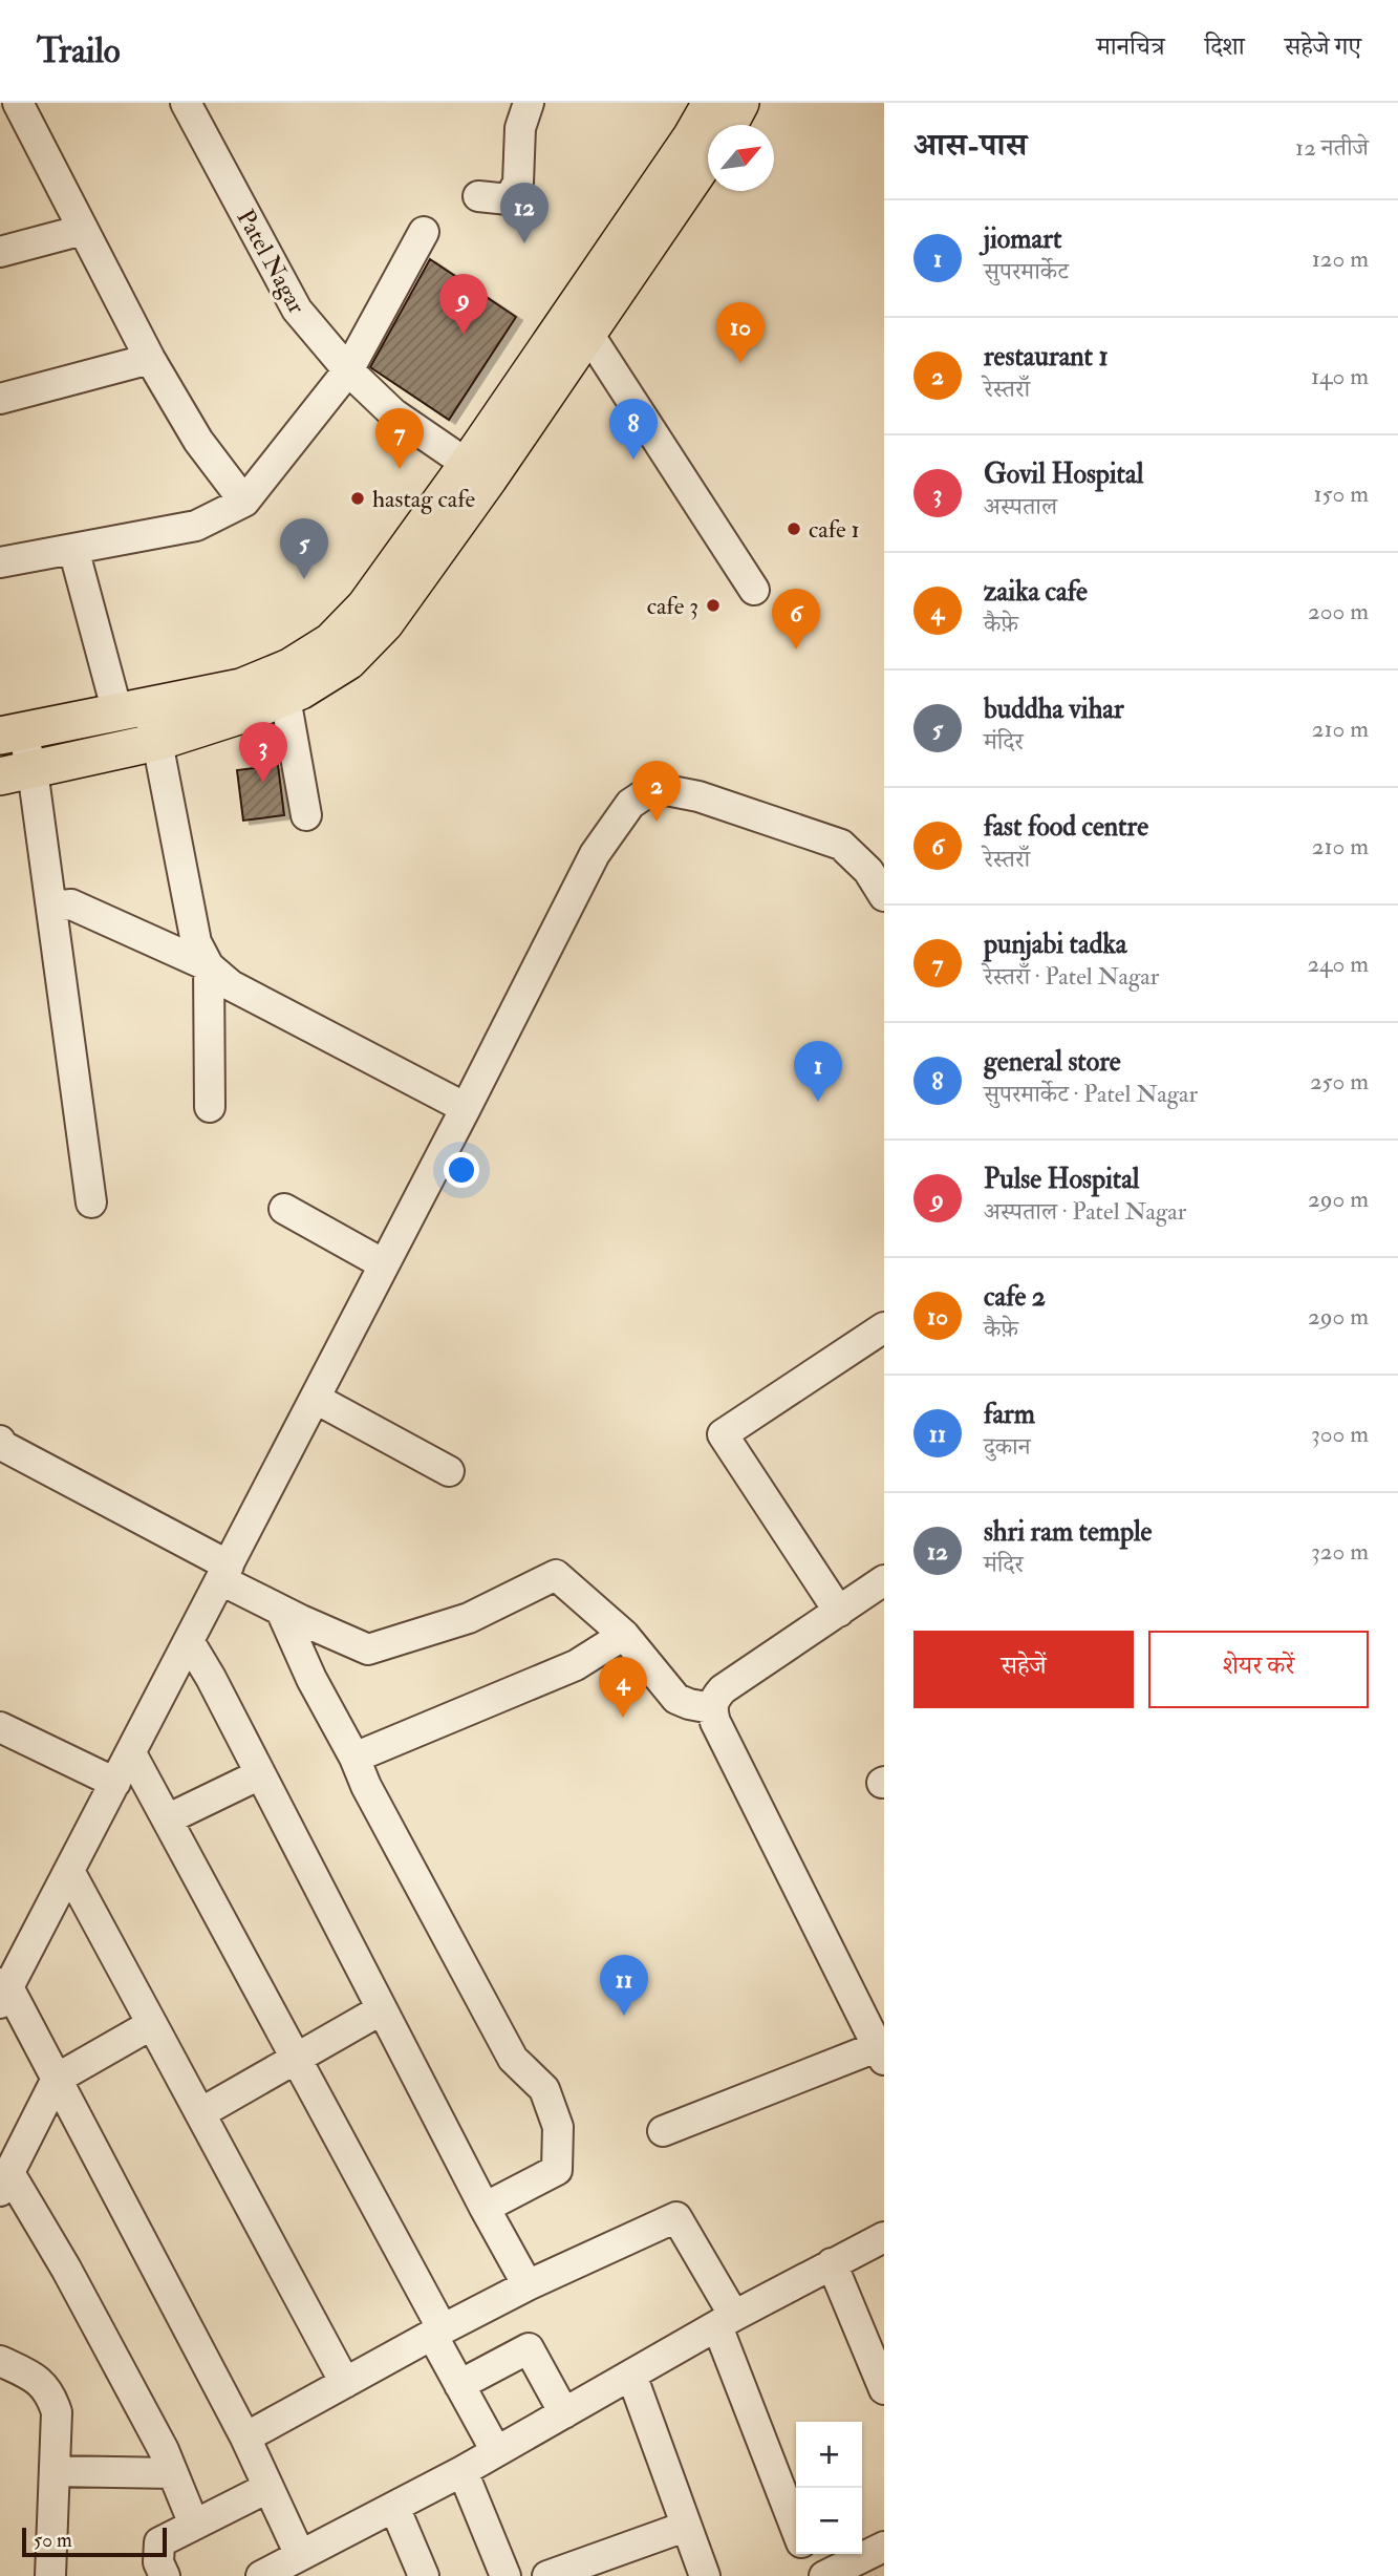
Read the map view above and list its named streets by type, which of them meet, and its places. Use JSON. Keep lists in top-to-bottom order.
{
  "streets": {
    "street": ["Patel Nagar"]
  },
  "places": ["hastag cafe", "cafe 1", "cafe 3"],
  "scale_bar": "50 m",
  "north": "top right",
  "page": {
    "header": "Trailo",
    "nav": ["मानचित्र", "दिशा", "सहेजे गए"],
    "heading": ["आस-पास", "12 नतीजे"],
    "pins": [
      "12",
      "9",
      "10",
      "8",
      "7",
      "5",
      "6",
      "3",
      "2",
      "1",
      "4",
      "11"
    ],
    "list": [
      {
        "mark": "1",
        "name": "jiomart",
        "note": "सुपरमार्केट",
        "value": "120 m"
      },
      {
        "mark": "2",
        "name": "restaurant 1",
        "note": "रेस्तराँ",
        "value": "140 m"
      },
      {
        "mark": "3",
        "name": "Govil Hospital",
        "note": "अस्पताल",
        "value": "150 m"
      },
      {
        "mark": "4",
        "name": "zaika cafe",
        "note": "कैफ़े",
        "value": "200 m"
      },
      {
        "mark": "5",
        "name": "buddha vihar",
        "note": "मंदिर",
        "value": "210 m"
      },
      {
        "mark": "6",
        "name": "fast food centre",
        "note": "रेस्तराँ",
        "value": "210 m"
      },
      {
        "mark": "7",
        "name": "punjabi tadka",
        "note": "रेस्तराँ · Patel Nagar",
        "value": "240 m"
      },
      {
        "mark": "8",
        "name": "general store",
        "note": "सुपरमार्केट · Patel Nagar",
        "value": "250 m"
      },
      {
        "mark": "9",
        "name": "Pulse Hospital",
        "note": "अस्पताल · Patel Nagar",
        "value": "290 m"
      },
      {
        "mark": "10",
        "name": "cafe 2",
        "note": "कैफ़े",
        "value": "290 m"
      },
      {
        "mark": "11",
        "name": "farm",
        "note": "दुकान",
        "value": "300 m"
      },
      {
        "mark": "12",
        "name": "shri ram temple",
        "note": "मंदिर",
        "value": "320 m"
      }
    ],
    "buttons": ["सहेजें", "शेयर करें"],
    "map_buttons": ["+", "−"],
    "scale": "50 m"
  }
}
